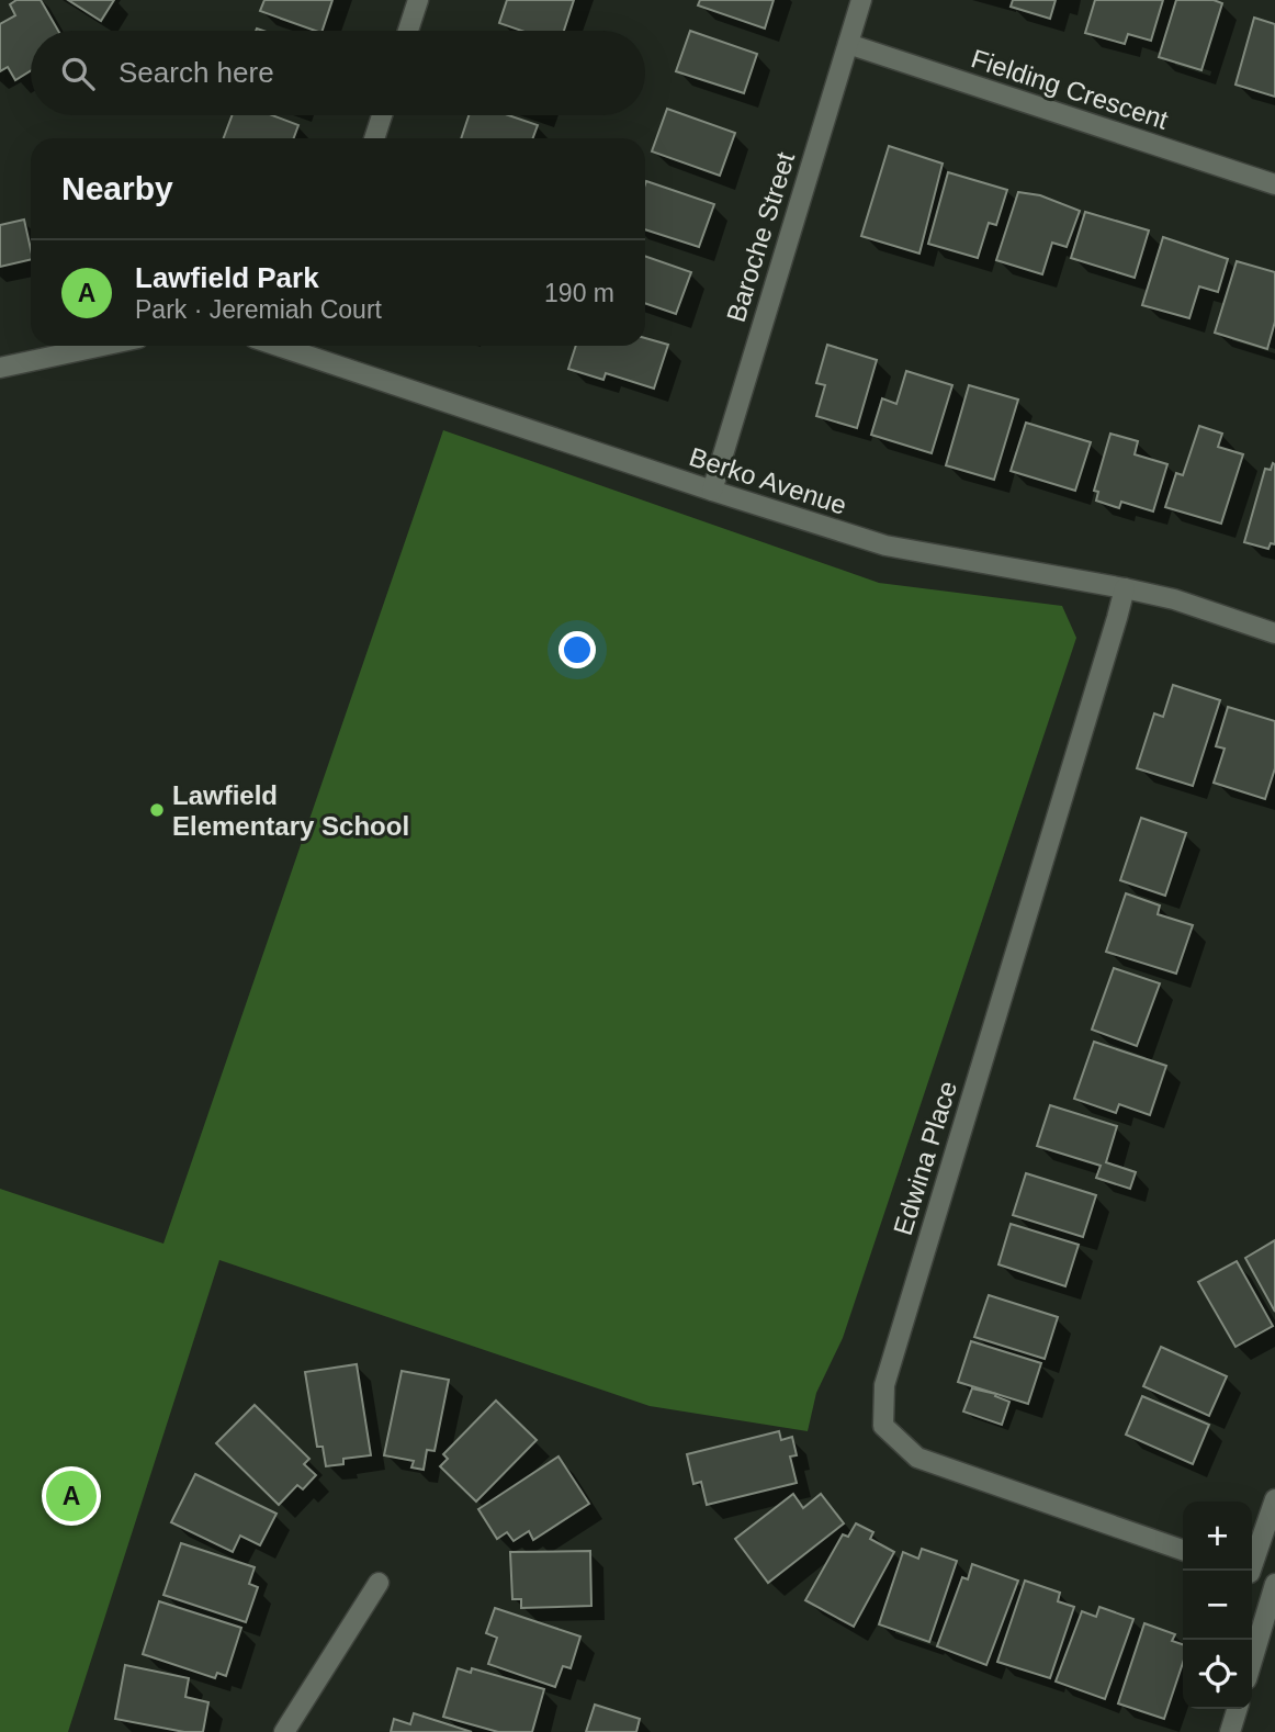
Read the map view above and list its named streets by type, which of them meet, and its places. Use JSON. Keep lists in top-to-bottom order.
{
  "streets": {
    "street": [
      "Fielding Crescent",
      "Baroche Street",
      "Berko Avenue",
      "Edwina Place"
    ]
  },
  "crossings": [
    ["Fielding Crescent", "Baroche Street"],
    ["Baroche Street", "Berko Avenue"],
    ["Berko Avenue", "Edwina Place"]
  ],
  "places": ["Lawfield Elementary School"],
  "page": {
    "search": "Search here",
    "heading": "Nearby",
    "list": [
      {
        "mark": "A",
        "name": "Lawfield Park",
        "note": "Park · Jeremiah Court",
        "value": "190 m"
      }
    ],
    "pins": "A",
    "map_buttons": ["+", "−"]
  }
}
